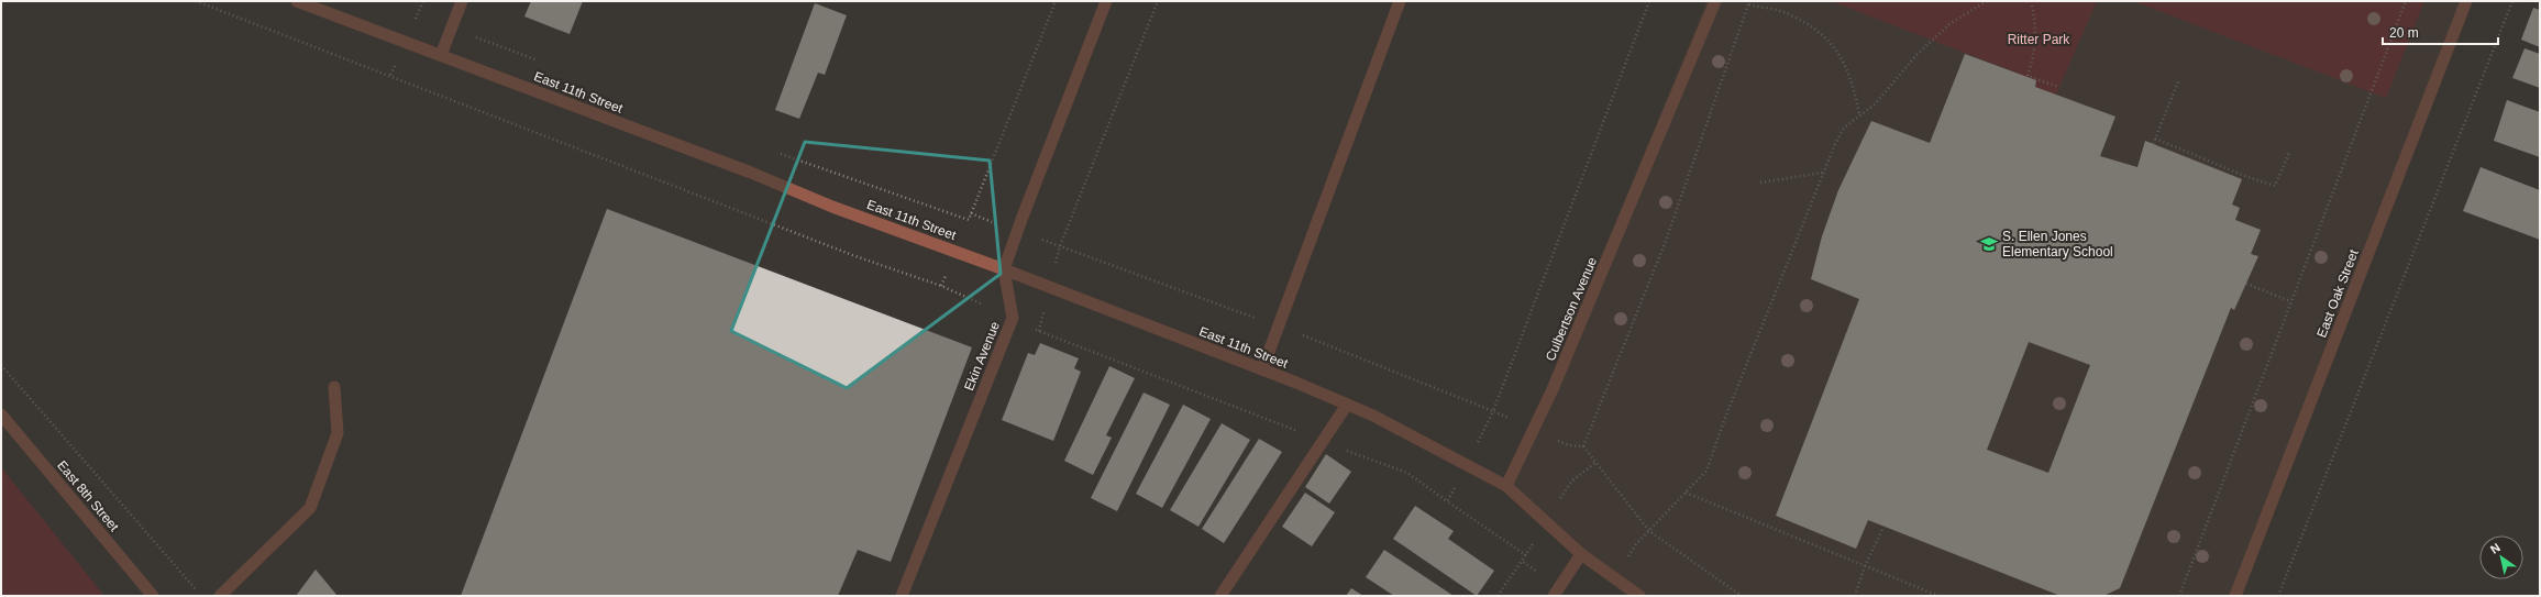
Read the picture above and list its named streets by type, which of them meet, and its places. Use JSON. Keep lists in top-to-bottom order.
{
  "streets": {
    "street": [
      "East 11th Street",
      "East Oak Street",
      "Culbertson Avenue",
      "Ekin Avenue",
      "East 8th Street"
    ]
  },
  "crossings": [
    ["East 11th Street", "Culbertson Avenue"],
    ["East 11th Street", "Ekin Avenue"]
  ],
  "parks": ["Ritter Park"],
  "places": {
    "school or university": ["S. Ellen Jones Elementary School"]
  },
  "scale_bar": "20 m",
  "north": "top left"
}
